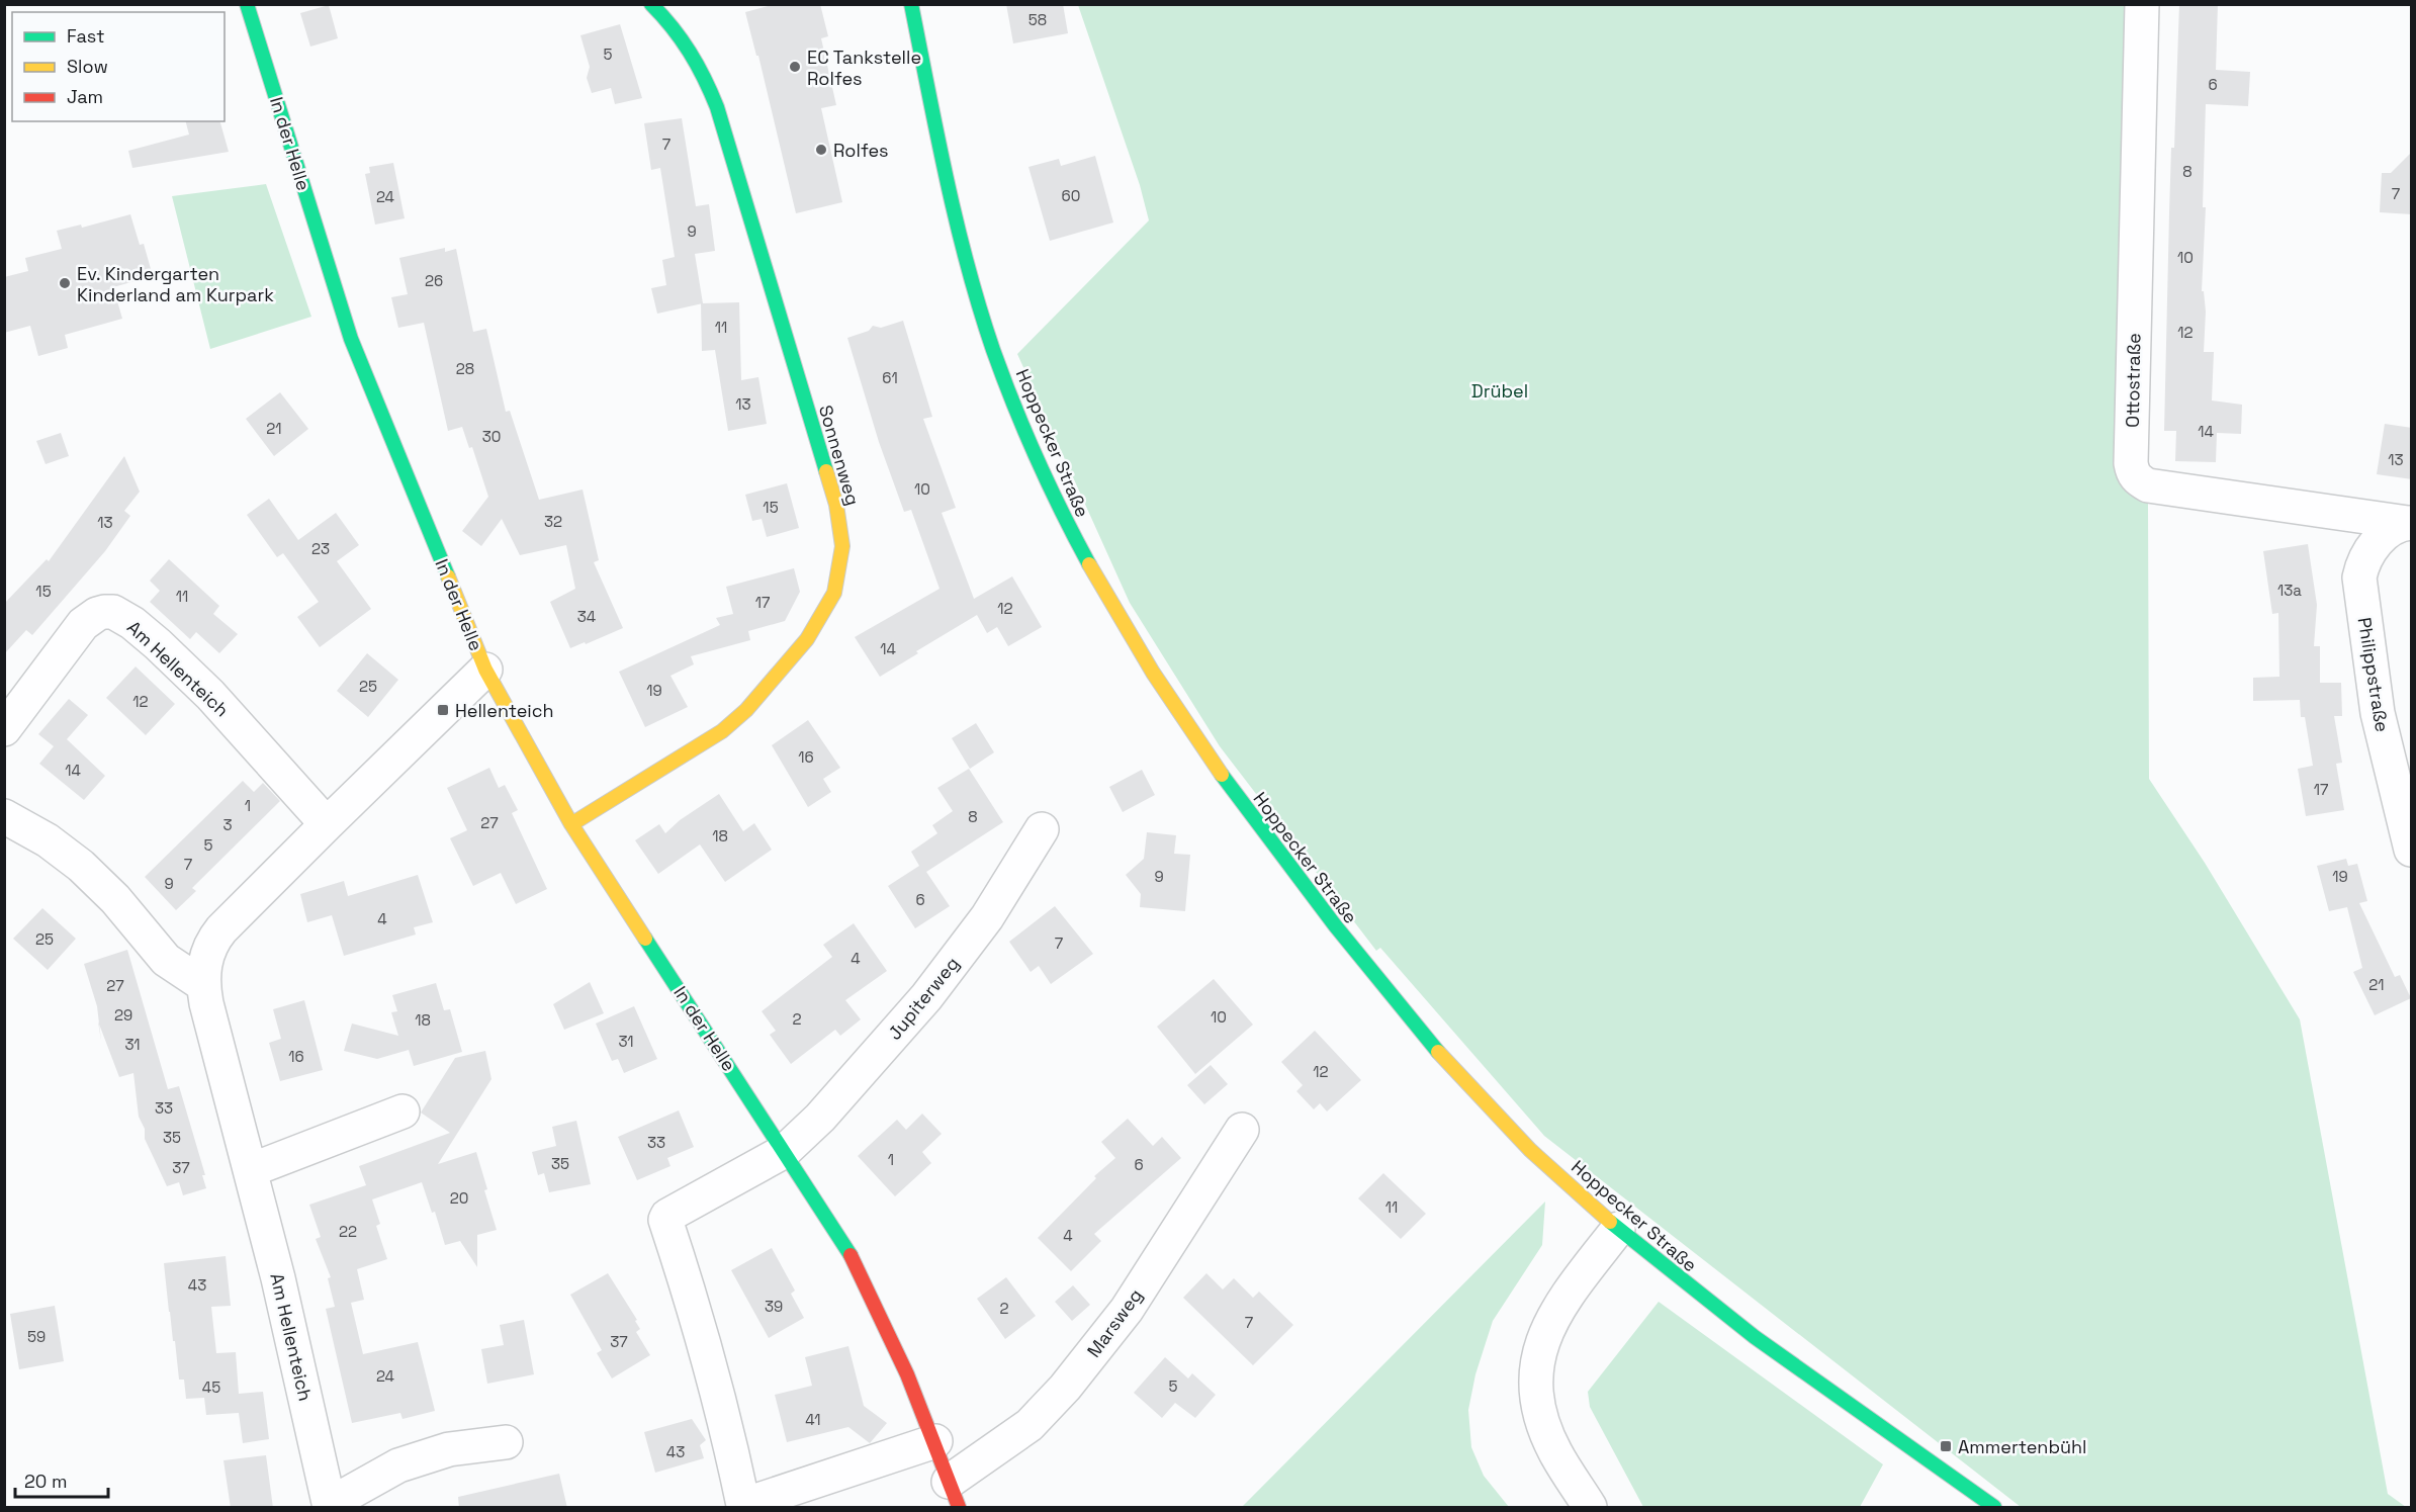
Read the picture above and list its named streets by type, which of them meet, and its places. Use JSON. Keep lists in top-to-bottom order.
{
  "streets": {
    "street": [
      "In der Helle",
      "Ottostraße",
      "Hoppecker Straße",
      "Sonnenweg",
      "Am Hellenteich",
      "Philippstraße",
      "Jupiterweg",
      "Marsweg"
    ]
  },
  "crossings": [
    ["In der Helle", "Sonnenweg"],
    ["In der Helle", "Am Hellenteich"],
    ["In der Helle", "Jupiterweg"],
    ["In der Helle", "Marsweg"],
    ["Ottostraße", "Philippstraße"]
  ],
  "parks": ["Drübel"],
  "places": {
    "other": ["EC Tankstelle Rolfes", "Rolfes", "Ev. Kindergarten Kinderland am Kurpark"],
    "transit": ["Hellenteich", "Ammertenbühl"]
  },
  "house_numbers": [
    "58",
    "5",
    "6",
    "7",
    "8",
    "7",
    "60",
    "24",
    "9",
    "10",
    "26",
    "11",
    "12",
    "28",
    "61",
    "13",
    "21",
    "14",
    "30",
    "13",
    "10",
    "15",
    "32",
    "13",
    "23",
    "13a",
    "15",
    "11",
    "17",
    "12",
    "34",
    "14",
    "25",
    "19",
    "12",
    "16",
    "14",
    "17",
    "1",
    "8",
    "27",
    "3",
    "18",
    "5",
    "7",
    "9",
    "19",
    "9",
    "6",
    "4",
    "25",
    "7",
    "4",
    "21",
    "27",
    "29",
    "10",
    "2",
    "18",
    "31",
    "31",
    "16",
    "12",
    "33",
    "35",
    "33",
    "1",
    "35",
    "6",
    "37",
    "20",
    "11",
    "22",
    "4",
    "43",
    "39",
    "2",
    "7",
    "59",
    "37",
    "24",
    "5",
    "45",
    "41",
    "43"
  ],
  "legend": ["Fast", "Slow", "Jam"],
  "scale_bar": "20 m"
}
